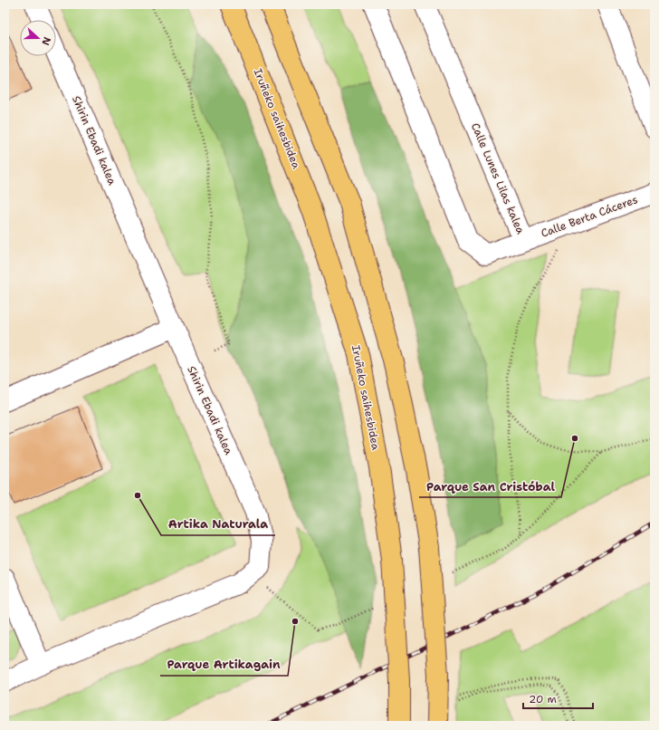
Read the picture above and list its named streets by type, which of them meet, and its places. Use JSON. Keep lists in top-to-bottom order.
{
  "streets": {
    "highway": ["Iruñeko saihesbidea"],
    "street": ["Shirin Ebadi kalea", "Calle Lunes Lilas kalea", "Calle Berta Cáceres"]
  },
  "crossings": [
    ["Calle Lunes Lilas kalea", "Calle Berta Cáceres"]
  ],
  "places": ["Parque San Cristóbal", "Artika Naturala", "Parque Artikagain"],
  "scale_bar": "20 m",
  "north": "right"
}
